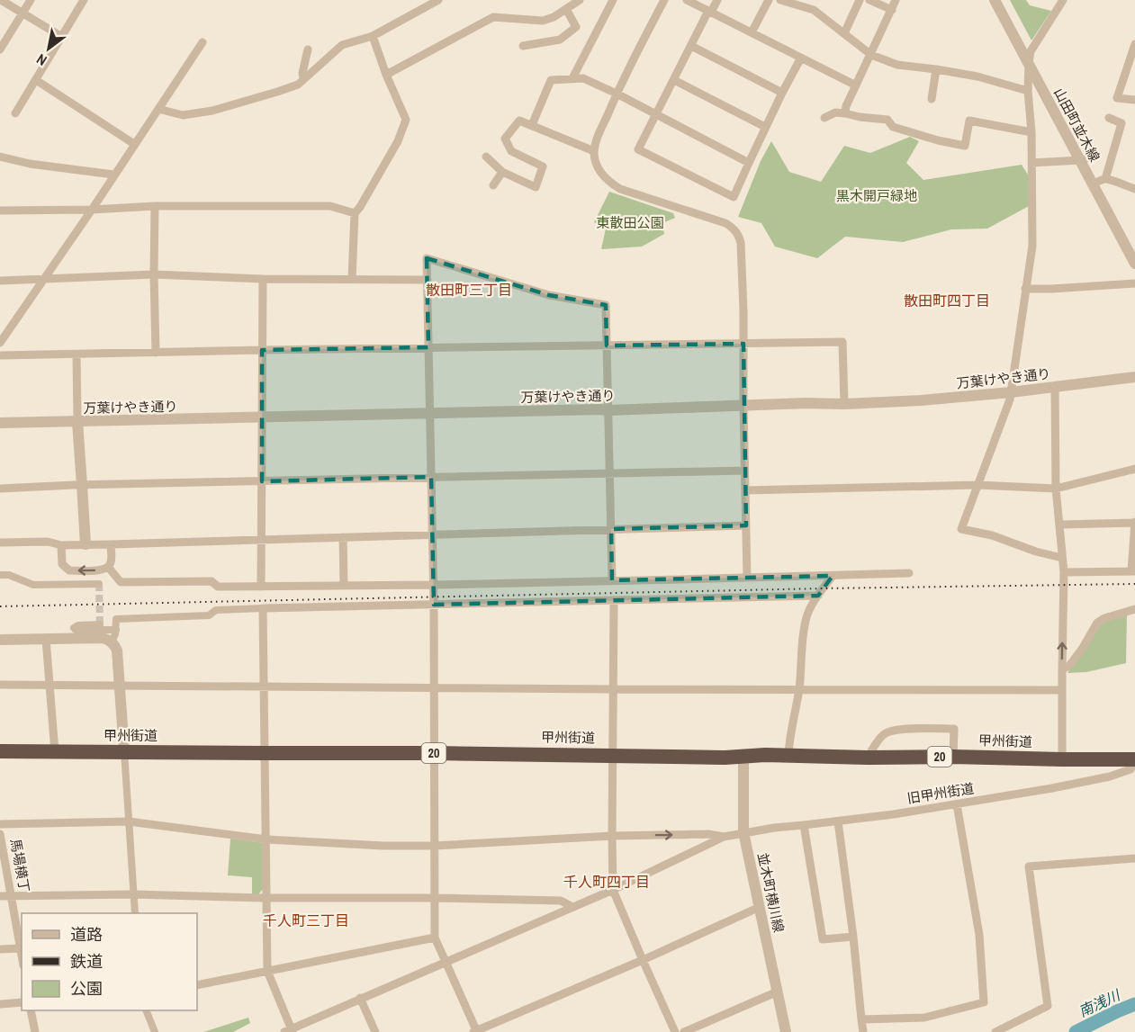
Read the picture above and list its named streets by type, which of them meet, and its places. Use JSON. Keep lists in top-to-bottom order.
{
  "streets": {
    "highway": ["甲州街道", "20"],
    "street": [
      "山田町並木線",
      "万葉けやき通り",
      "旧甲州街道",
      "馬場横丁",
      "並木町横川線"
    ]
  },
  "crossings": [
    ["甲州街道", "旧甲州街道"],
    ["甲州街道", "並木町横川線"],
    ["旧甲州街道", "並木町横川線"]
  ],
  "districts": [
    "散田町三丁目",
    "散田町四丁目",
    "千人町四丁目",
    "千人町三丁目"
  ],
  "water": ["南浅川"],
  "parks": ["黒木開戸緑地", "東散田公園"],
  "legend": ["道路", "鉄道", "公園"],
  "north": "bottom left"
}
